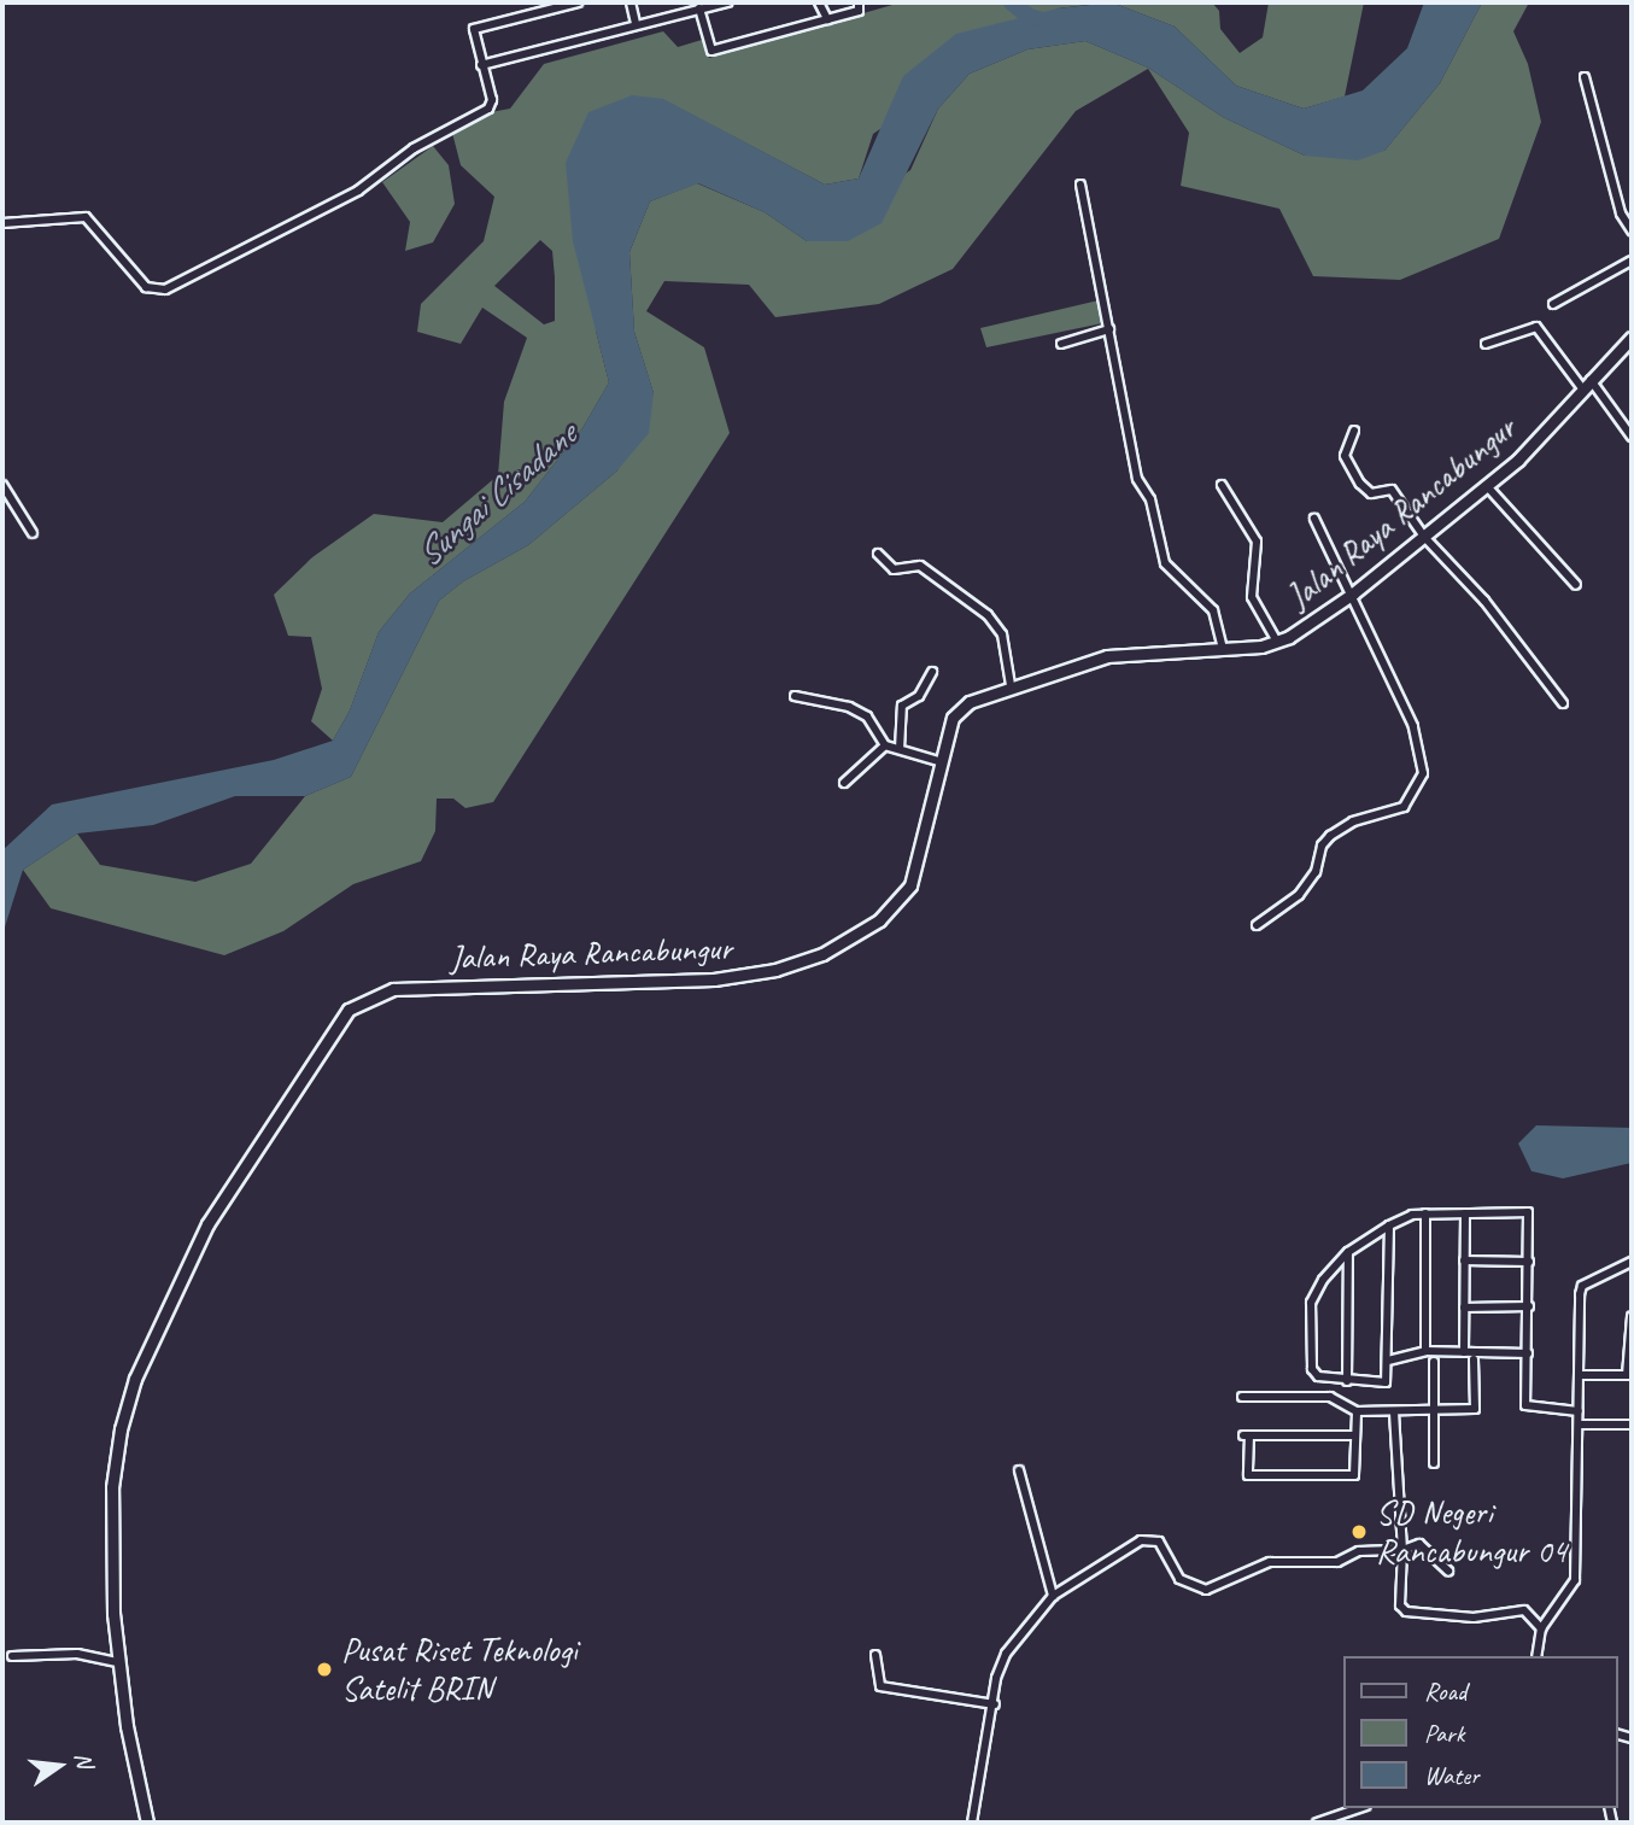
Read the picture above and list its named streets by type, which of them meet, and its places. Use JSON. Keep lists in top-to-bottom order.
{
  "streets": {
    "main road": ["Jalan Raya Rancabungur"]
  },
  "water": ["Sungai Cisadane"],
  "places": ["SD Negeri Rancabungur 04", "Pusat Riset Teknologi Satelit BRIN"],
  "legend": ["Road", "Park", "Water"],
  "north": "right"
}
